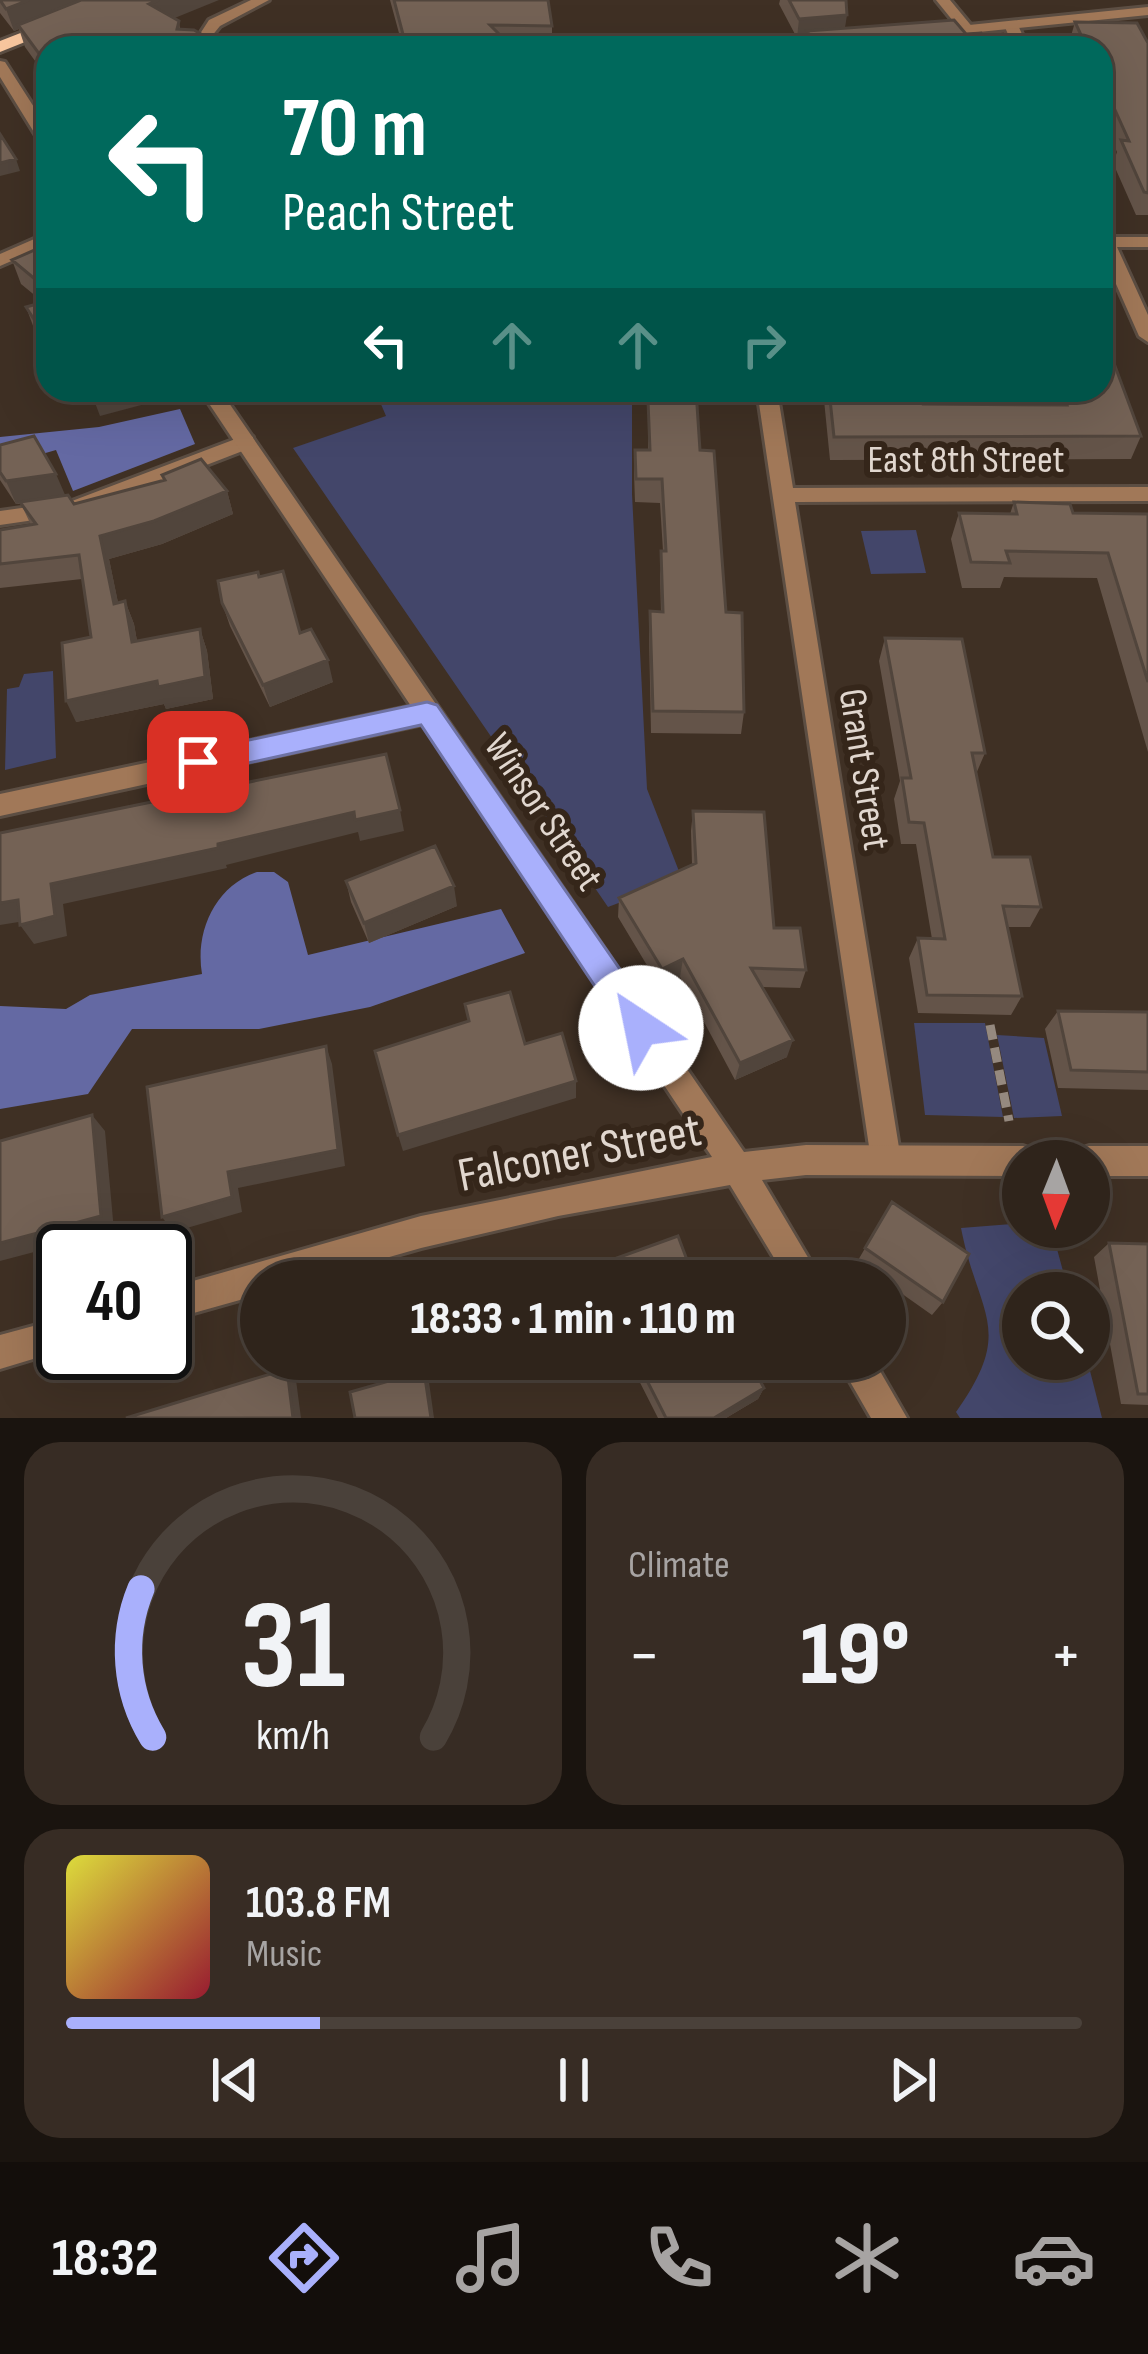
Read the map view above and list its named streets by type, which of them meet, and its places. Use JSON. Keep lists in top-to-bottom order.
{
  "streets": {
    "street": [
      "East 8th Street",
      "Grant Street",
      "Winsor Street",
      "Falconer Street"
    ]
  },
  "crossings": [
    ["East 8th Street", "Grant Street"],
    ["Grant Street", "Falconer Street"],
    ["Winsor Street", "Falconer Street"]
  ],
  "north": "bottom",
  "page": {
    "turn": ["70 m", "Peach Street"],
    "limit": "40",
    "trip": "18:33 · 1 min · 110 m",
    "tile": "Climate",
    "heat": ["−", "19°", "+"],
    "song": ["103.8 FM", "Music"],
    "tabs": "18:32",
    "gauge": ["31", "km/h"]
  }
}
